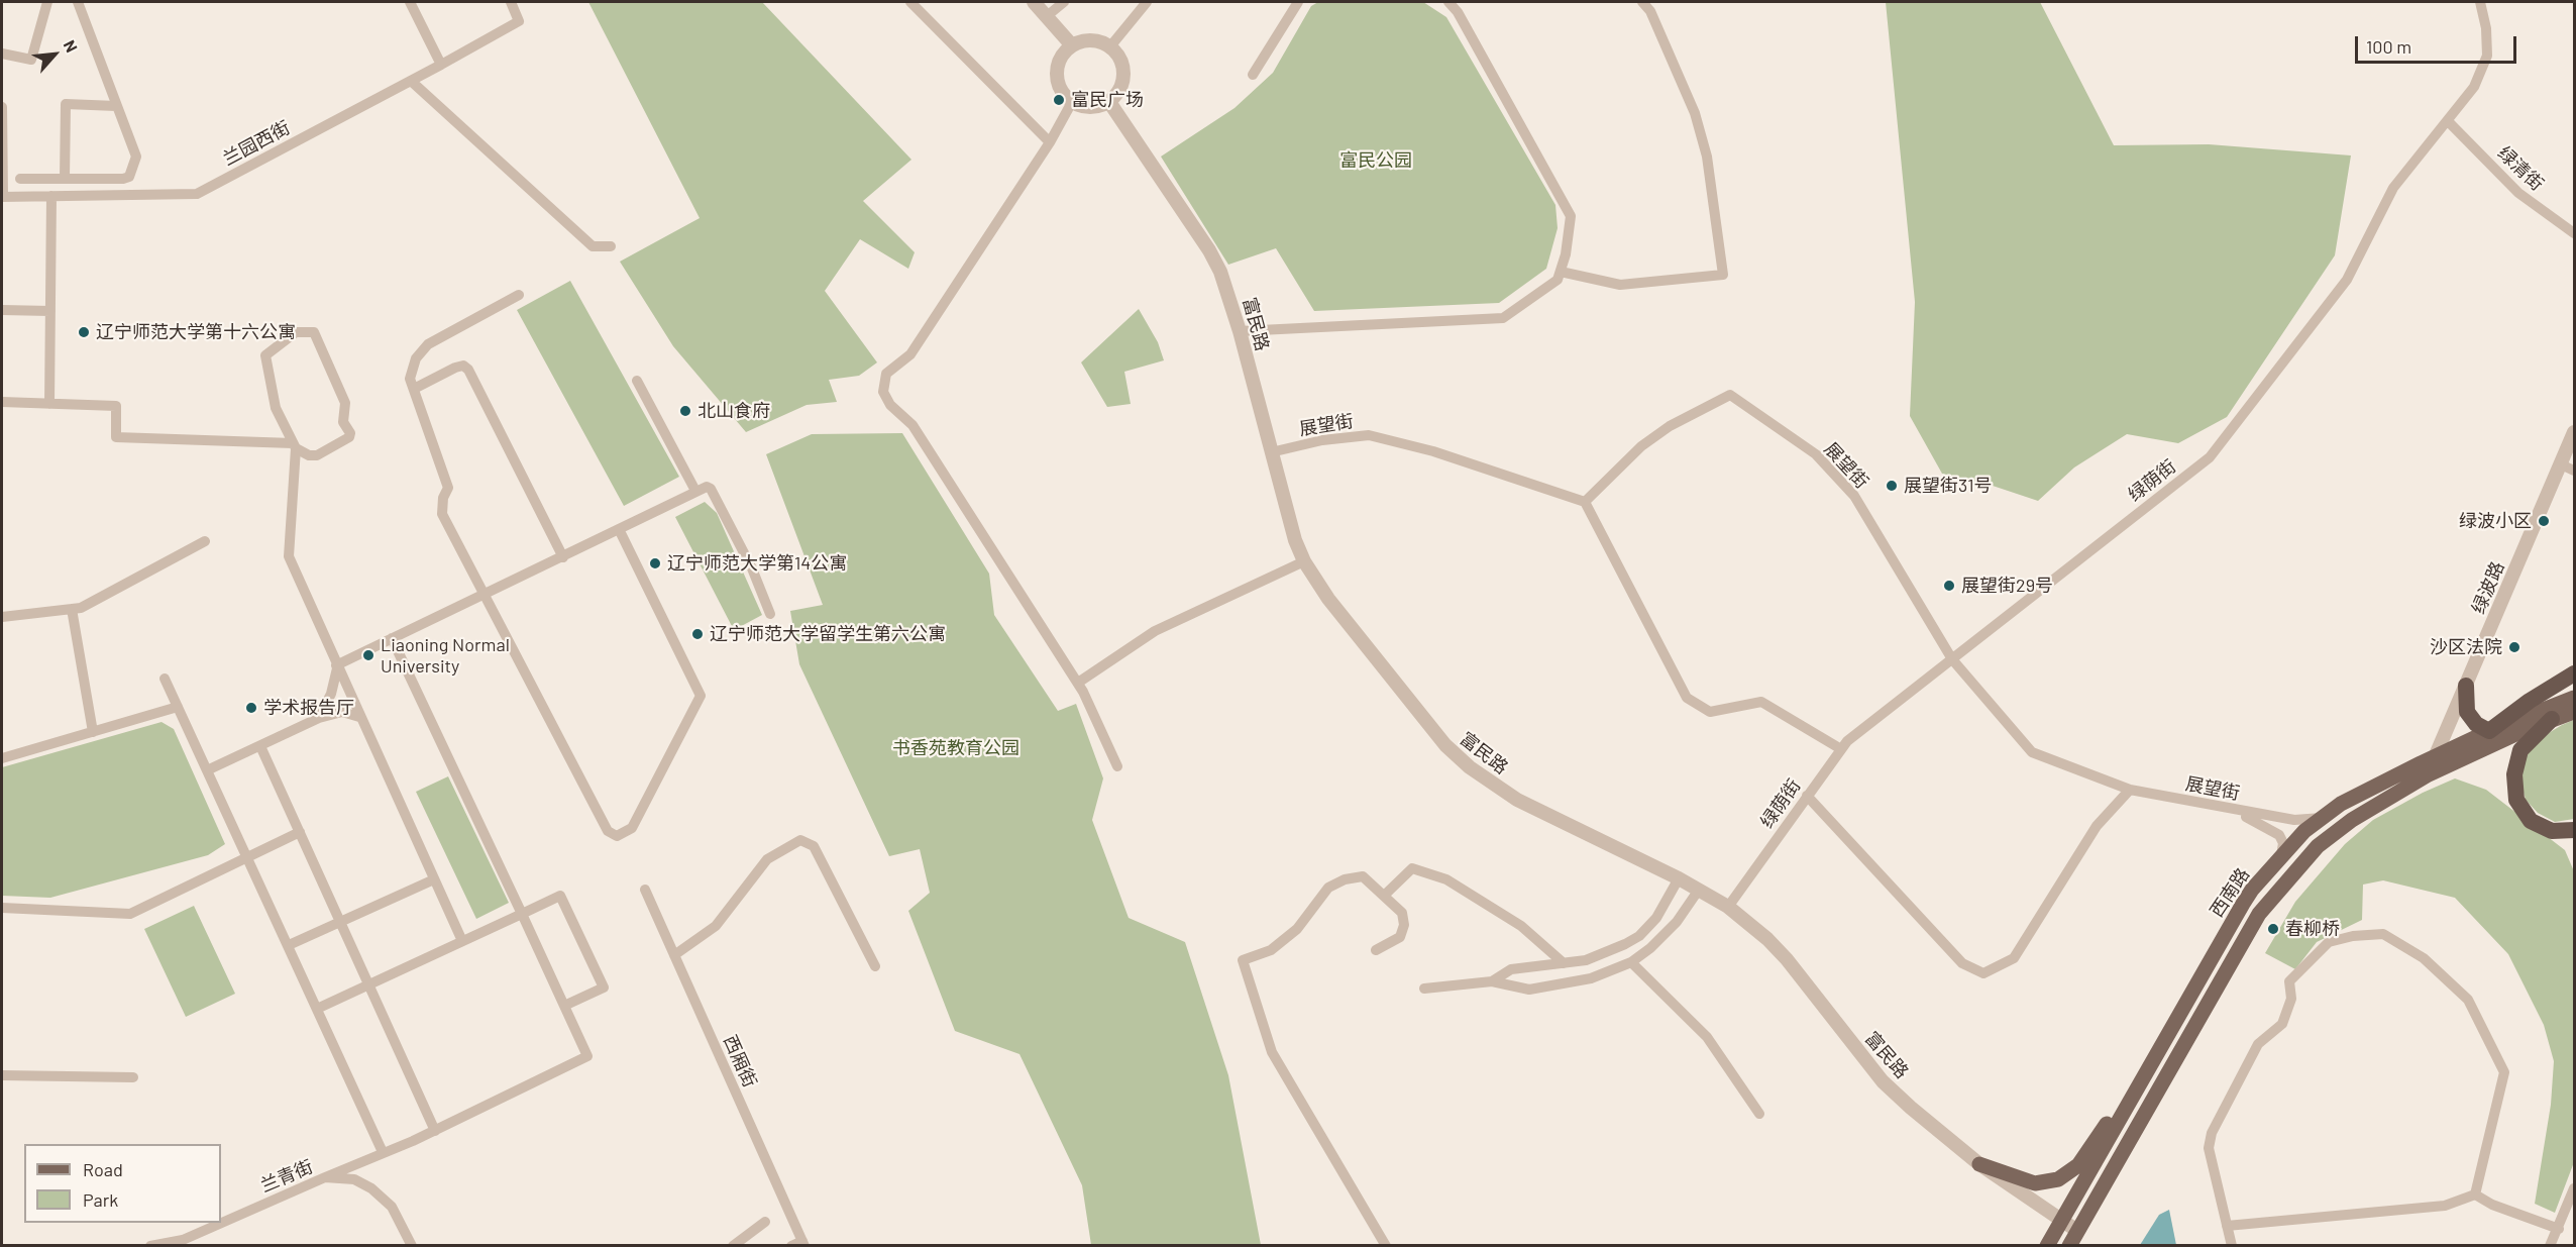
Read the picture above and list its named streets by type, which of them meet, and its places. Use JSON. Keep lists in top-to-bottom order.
{
  "streets": {
    "main road": ["西南路"],
    "street": [
      "兰园西街",
      "绿清街",
      "富民路",
      "展望街",
      "绿荫街",
      "绿波路",
      "西厢街",
      "兰青街"
    ]
  },
  "crossings": [
    ["绿清街", "绿荫街"],
    ["富民路", "展望街"],
    ["富民路", "绿荫街"],
    ["富民路", "西南路"],
    ["展望街", "绿荫街"],
    ["展望街", "西南路"],
    ["绿波路", "西南路"]
  ],
  "parks": ["富民公园", "书香苑教育公园"],
  "places": [
    "富民广场",
    "辽宁师范大学第十六公寓",
    "北山食府",
    "展望街31号",
    "绿波小区",
    "辽宁师范大学第14公寓",
    "展望街29号",
    "辽宁师范大学留学生第六公寓",
    "沙区法院",
    "Liaoning Normal University",
    "学术报告厅",
    "春柳桥"
  ],
  "legend": ["Road", "Park"],
  "scale_bar": "100 m",
  "north": "top right"
}
